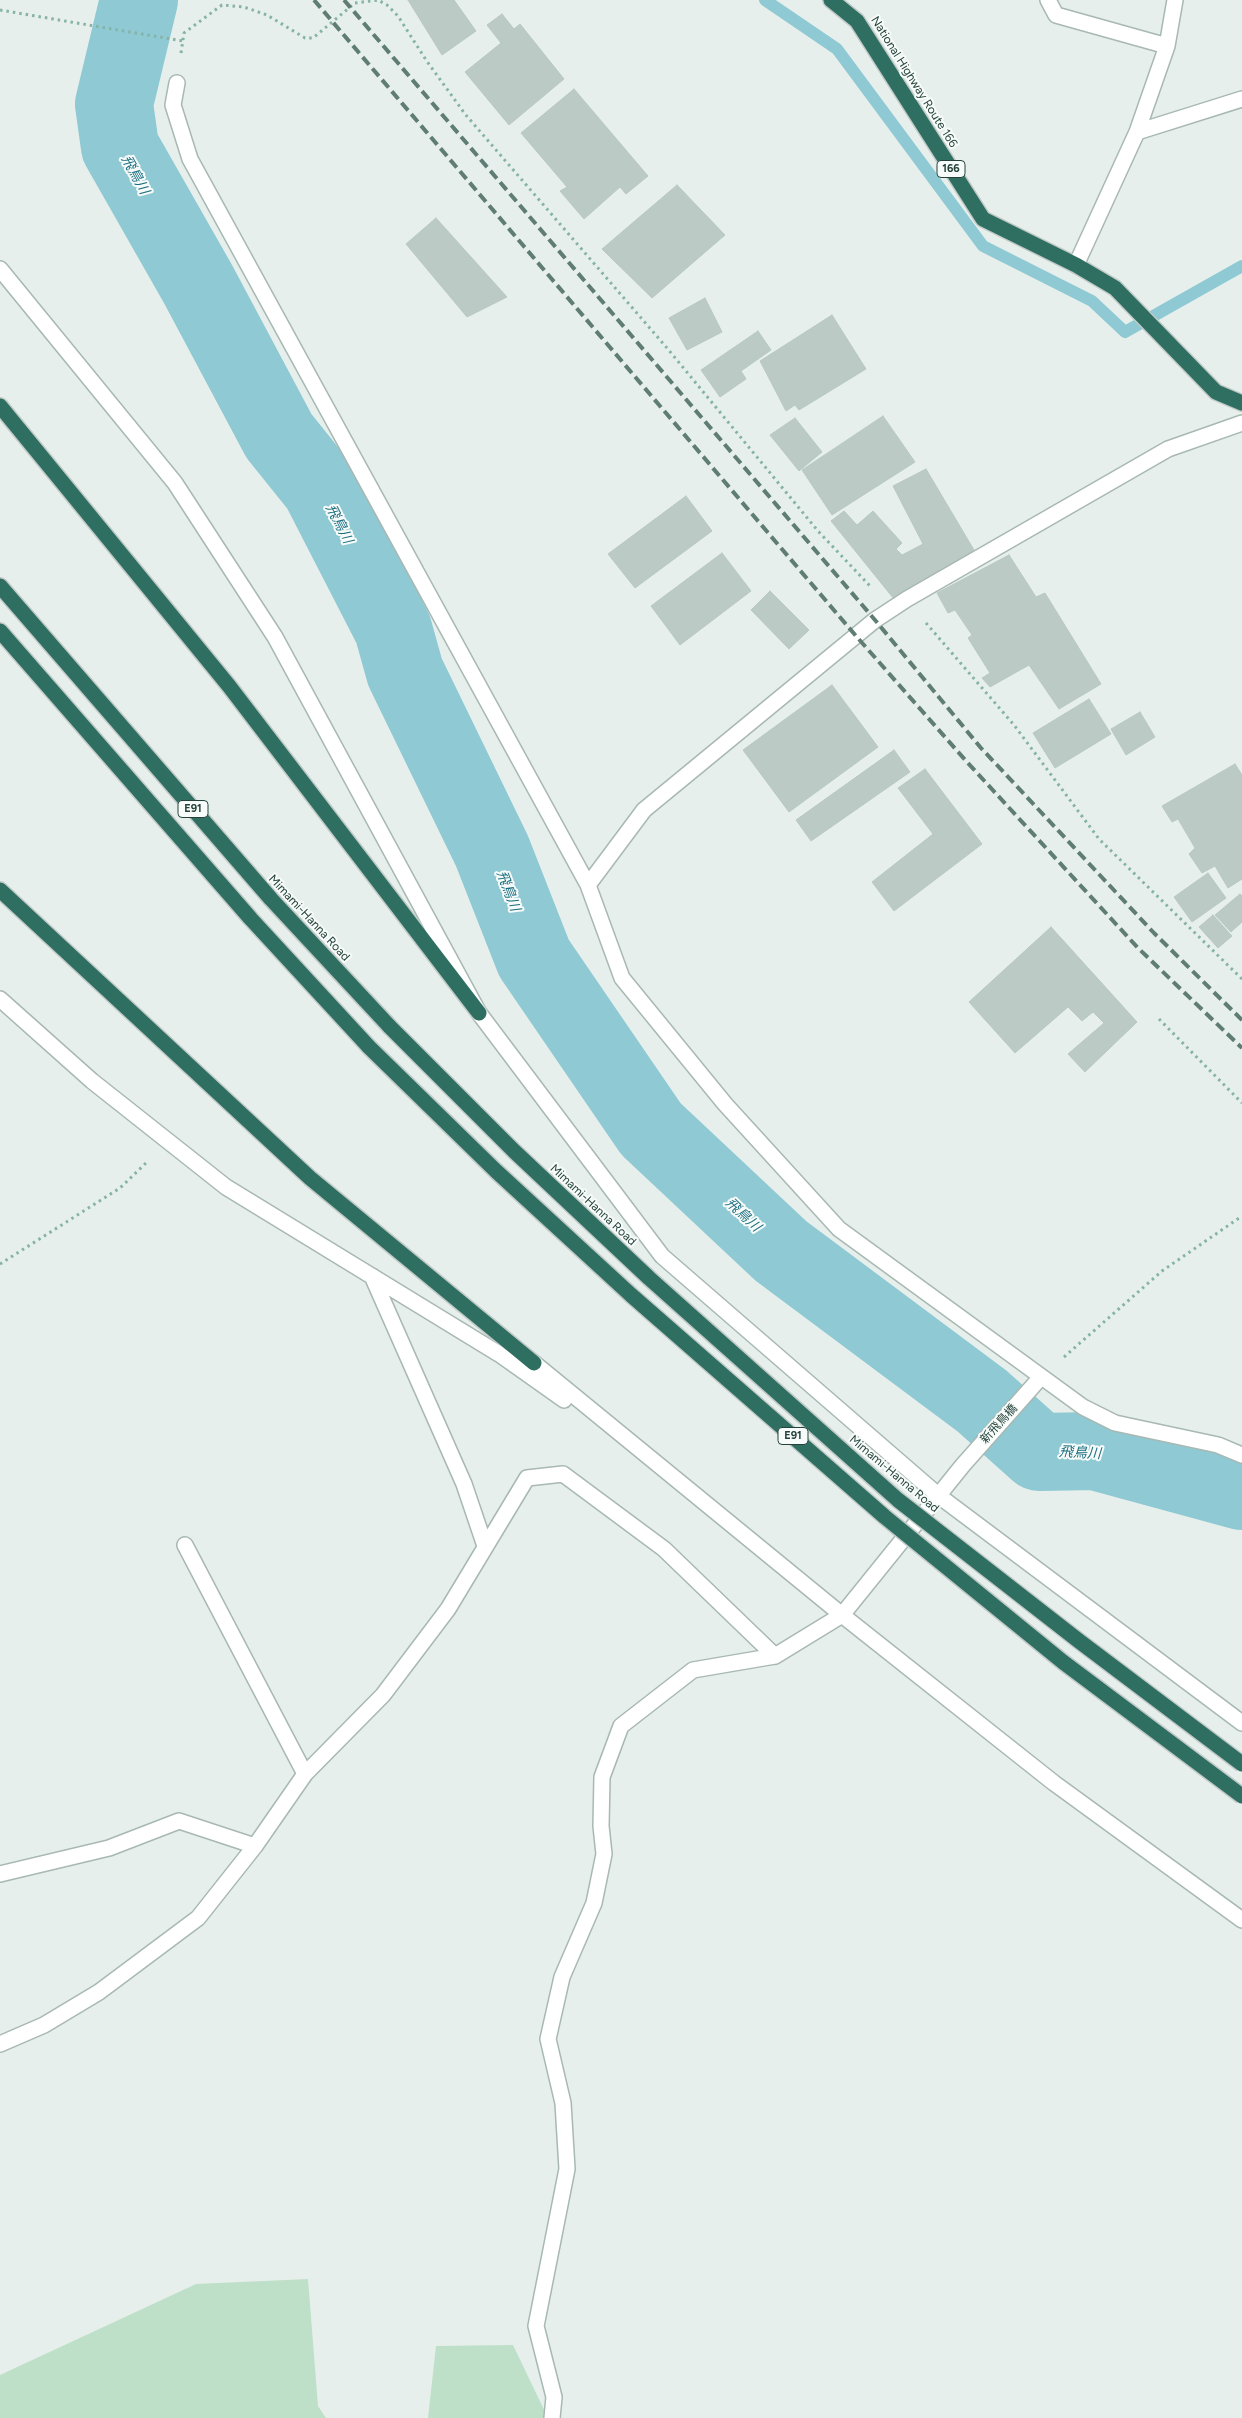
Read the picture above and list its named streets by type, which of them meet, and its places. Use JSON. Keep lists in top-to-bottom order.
{
  "streets": {
    "highway": [
      "National Highway Route 166",
      "166",
      "E91",
      "Mimami-Hanna Road"
    ],
    "street": ["新飛鳥橋"]
  },
  "water": ["飛鳥川"]
}
